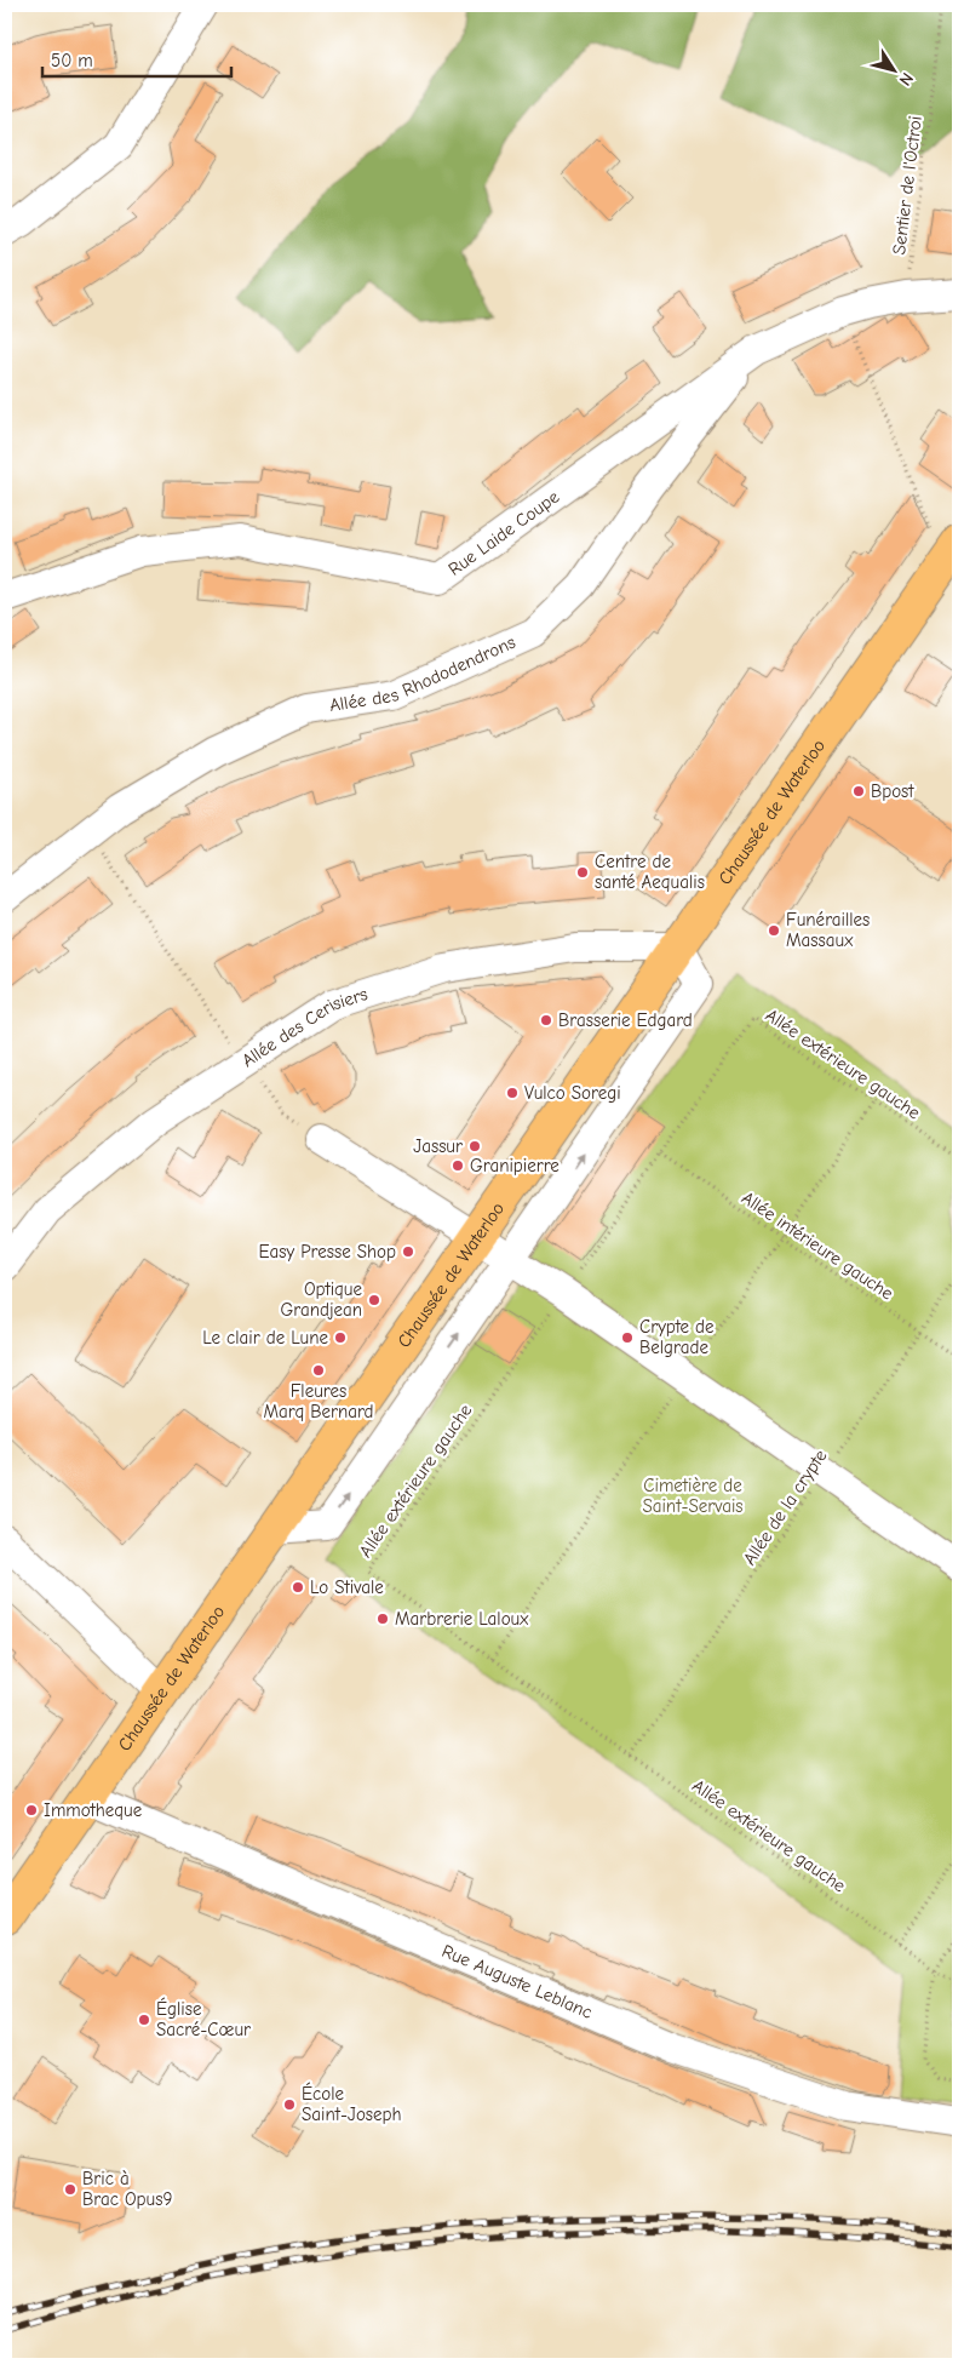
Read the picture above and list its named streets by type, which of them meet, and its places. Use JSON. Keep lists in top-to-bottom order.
{
  "streets": {
    "main road": ["Chaussée de Waterloo"],
    "street": [
      "Rue Laide Coupe",
      "Allée des Rhododendrons",
      "Allée des Cerisiers",
      "Rue Auguste Leblanc"
    ],
    "path": [
      "Sentier de l'Octroi",
      "Allée extérieure gauche",
      "Allée intérieure gauche",
      "Allée de la crypte"
    ]
  },
  "crossings": [
    ["Sentier de l'Octroi", "Rue Laide Coupe"],
    ["Rue Laide Coupe", "Allée des Rhododendrons"],
    ["Chaussée de Waterloo", "Allée des Cerisiers"],
    ["Chaussée de Waterloo", "Rue Auguste Leblanc"],
    ["Allée extérieure gauche", "Allée intérieure gauche"],
    ["Allée extérieure gauche", "Allée de la crypte"],
    ["Allée intérieure gauche", "Allée de la crypte"]
  ],
  "parks": ["Cimetière de Saint-Servais"],
  "places": [
    "Bpost",
    "Centre de santé Aequalis",
    "Funérailles Massaux",
    "Brasserie Edgard",
    "Vulco Soregi",
    "Jassur",
    "Granipierre",
    "Easy Presse Shop",
    "Optique Grandjean",
    "Le clair de Lune",
    "Crypte de Belgrade",
    "Fleures Marq Bernard",
    "Lo Stivale",
    "Marbrerie Laloux",
    "Immotheque",
    "Église Sacré-Cœur",
    "École Saint-Joseph",
    "Bric à Brac Opus9"
  ],
  "scale_bar": "50 m",
  "north": "bottom right"
}
